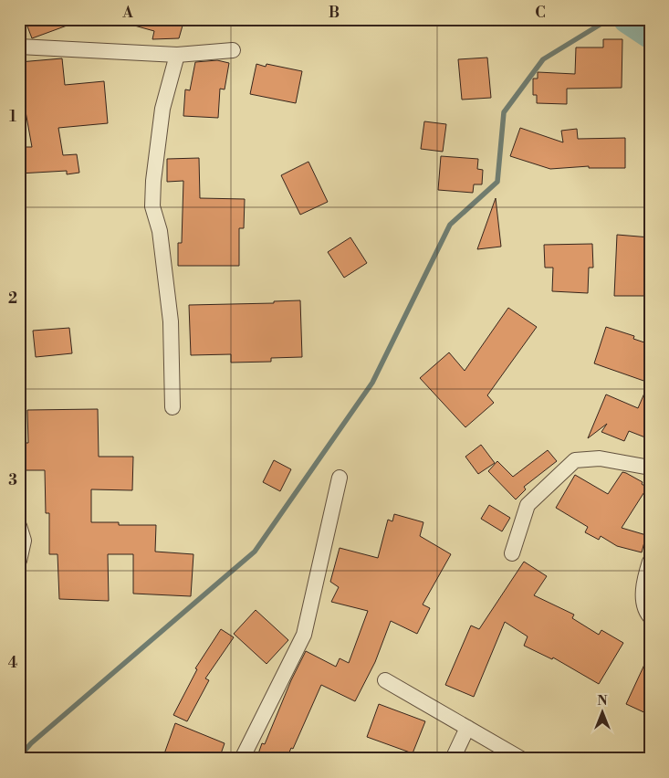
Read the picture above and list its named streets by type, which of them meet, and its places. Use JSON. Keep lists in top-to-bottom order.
{
  "north": "top",
  "grid": {
    "columns": ["A", "B", "C"],
    "rows": [
      "1",
      "2",
      "3",
      "4"
    ]
  }
}
